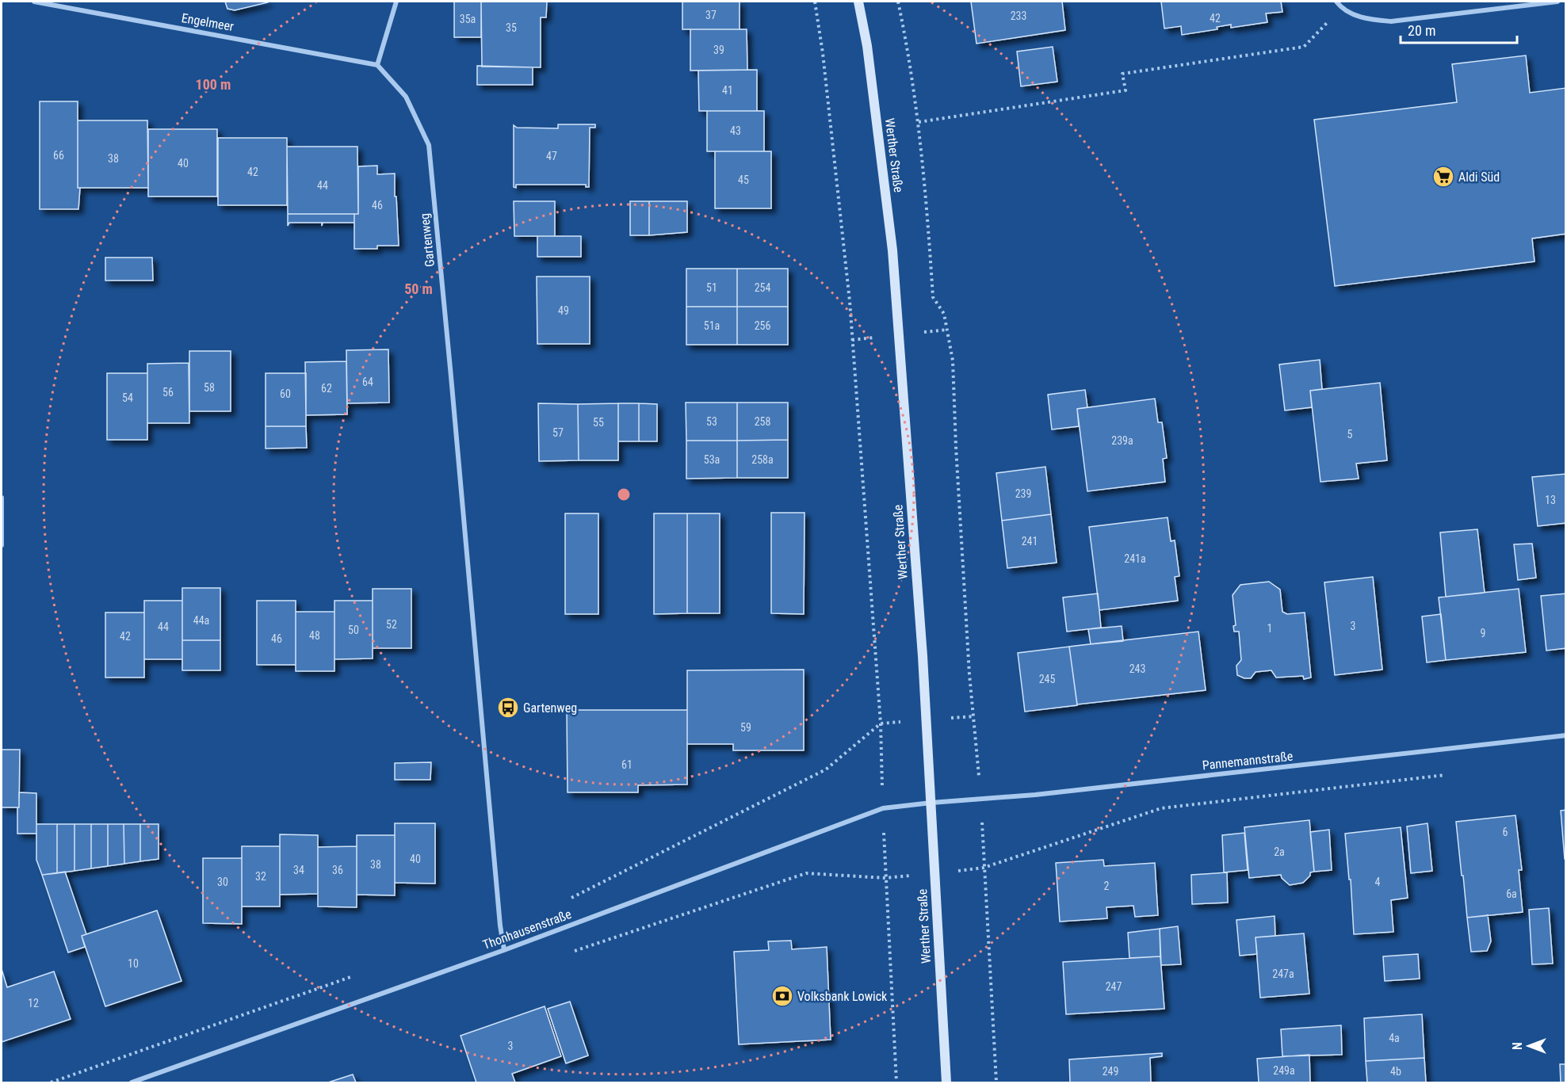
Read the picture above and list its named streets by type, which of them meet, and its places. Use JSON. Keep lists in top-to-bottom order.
{
  "streets": {
    "main road": ["Werther Straße"],
    "street": [
      "Engelmeer",
      "Gartenweg",
      "Pannemannstraße",
      "Thonhausenstraße"
    ]
  },
  "crossings": [
    ["Engelmeer", "Gartenweg"],
    ["Werther Straße", "Pannemannstraße"],
    ["Werther Straße", "Thonhausenstraße"],
    ["Gartenweg", "Thonhausenstraße"],
    ["Pannemannstraße", "Thonhausenstraße"]
  ],
  "places": {
    "supermarket": ["Aldi Süd"],
    "bus stop": ["Gartenweg"],
    "bank": ["Volksbank Lowick"]
  },
  "house_numbers": [
    "37",
    "233",
    "42",
    "35a",
    "35",
    "39",
    "41",
    "43",
    "66",
    "47",
    "38",
    "40",
    "42",
    "45",
    "44",
    "46",
    "51",
    "254",
    "49",
    "51a",
    "256",
    "64",
    "58",
    "62",
    "56",
    "60",
    "54",
    "53",
    "258",
    "55",
    "57",
    "5",
    "239a",
    "53a",
    "258a",
    "239",
    "13",
    "241",
    "241a",
    "44a",
    "52",
    "3",
    "44",
    "1",
    "50",
    "9",
    "48",
    "42",
    "46",
    "243",
    "245",
    "59",
    "61",
    "6",
    "2a",
    "40",
    "38",
    "34",
    "36",
    "32",
    "30",
    "4",
    "2",
    "6a",
    "10",
    "247a",
    "247",
    "12",
    "4a",
    "3",
    "249a",
    "249",
    "4b"
  ],
  "scale_bar": "20 m",
  "north": "left",
  "rings": ["100 m", "50 m"]
}
